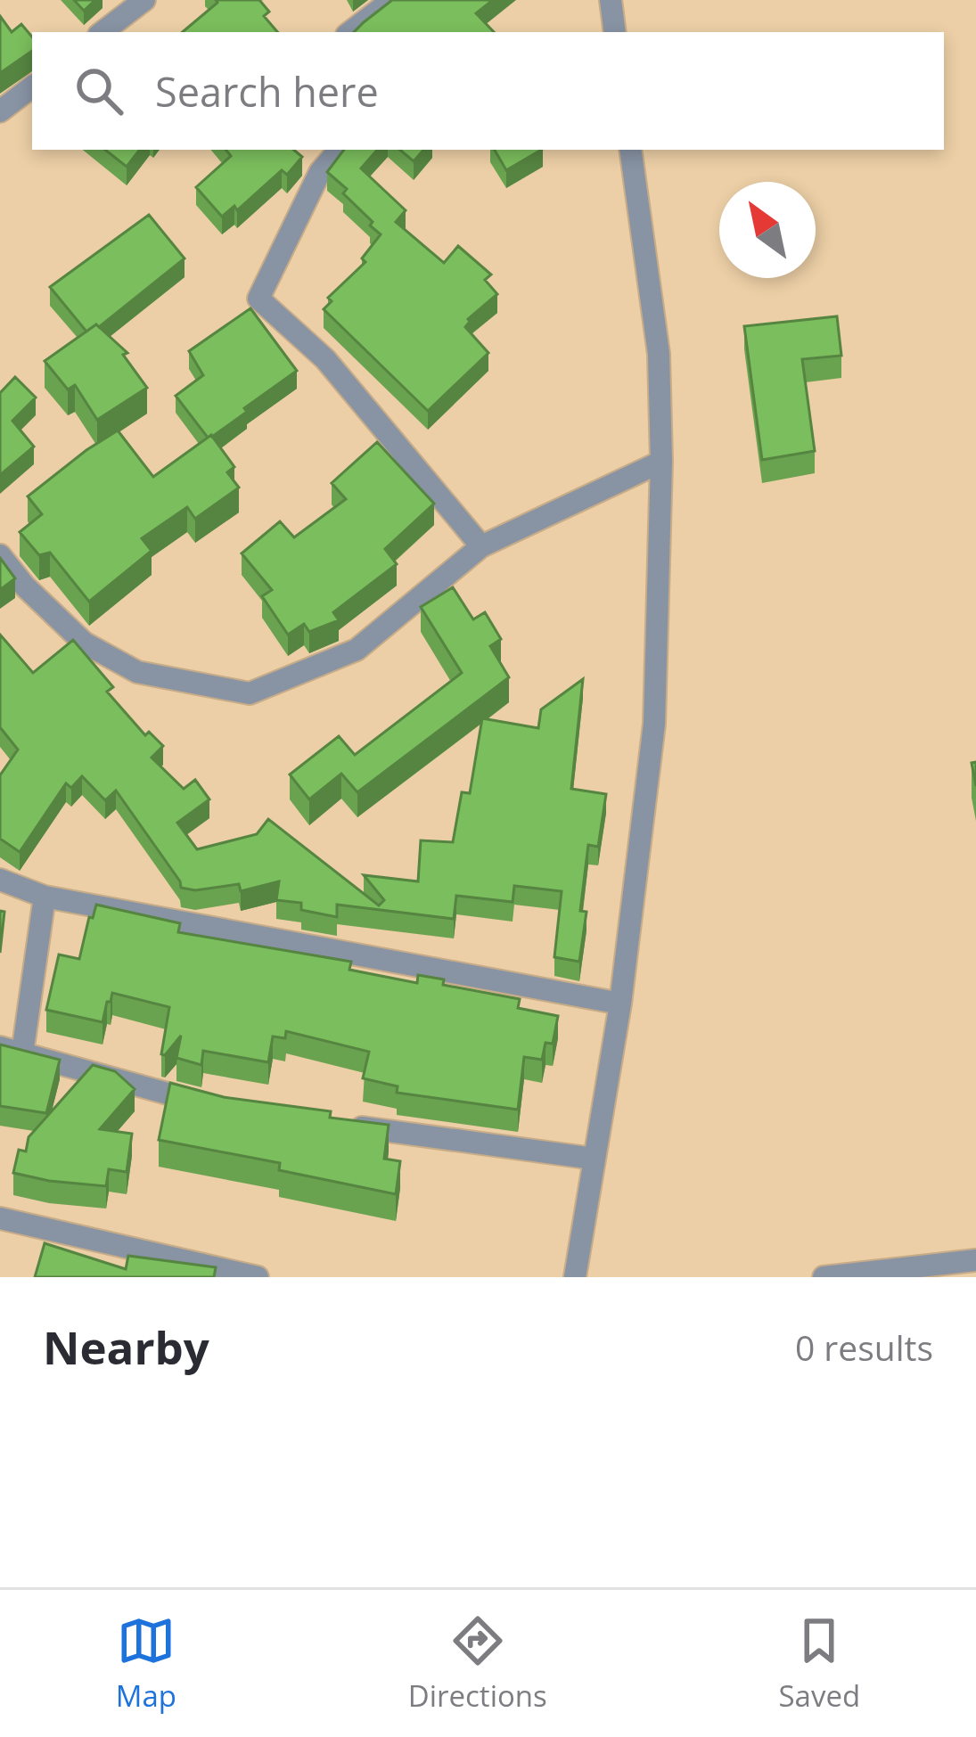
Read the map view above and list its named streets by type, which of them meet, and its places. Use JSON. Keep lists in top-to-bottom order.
{
  "north": "top left",
  "page": {
    "search": "Search here",
    "heading": ["Nearby", "0 results"],
    "nav": ["Map", "Directions", "Saved"]
  }
}
